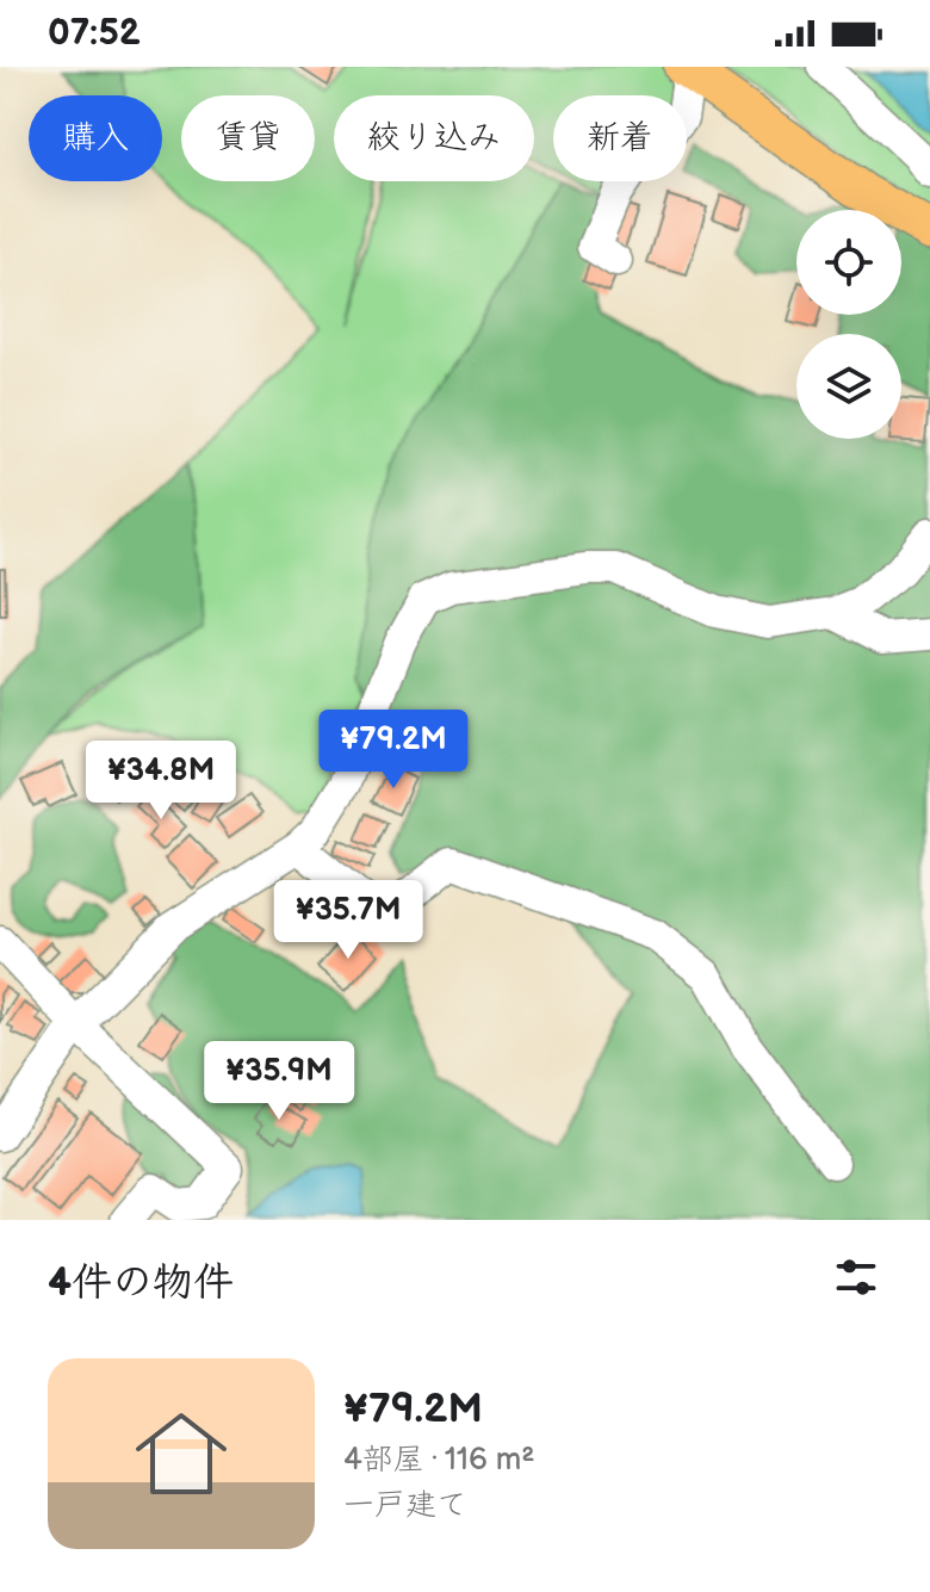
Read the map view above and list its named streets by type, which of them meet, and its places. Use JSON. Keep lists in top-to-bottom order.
{
  "page": {
    "status": "07:52",
    "chip": [
      "購入",
      "賃貸",
      "絞り込み",
      "新着"
    ],
    "price": [
      "¥79.2M",
      "¥34.8M",
      "¥35.7M",
      "¥35.9M"
    ],
    "heading": "4件の物件",
    "list": [
      {
        "name": "¥79.2M",
        "note": "4部屋 · 116 m² · 一戸建て"
      }
    ]
  }
}
